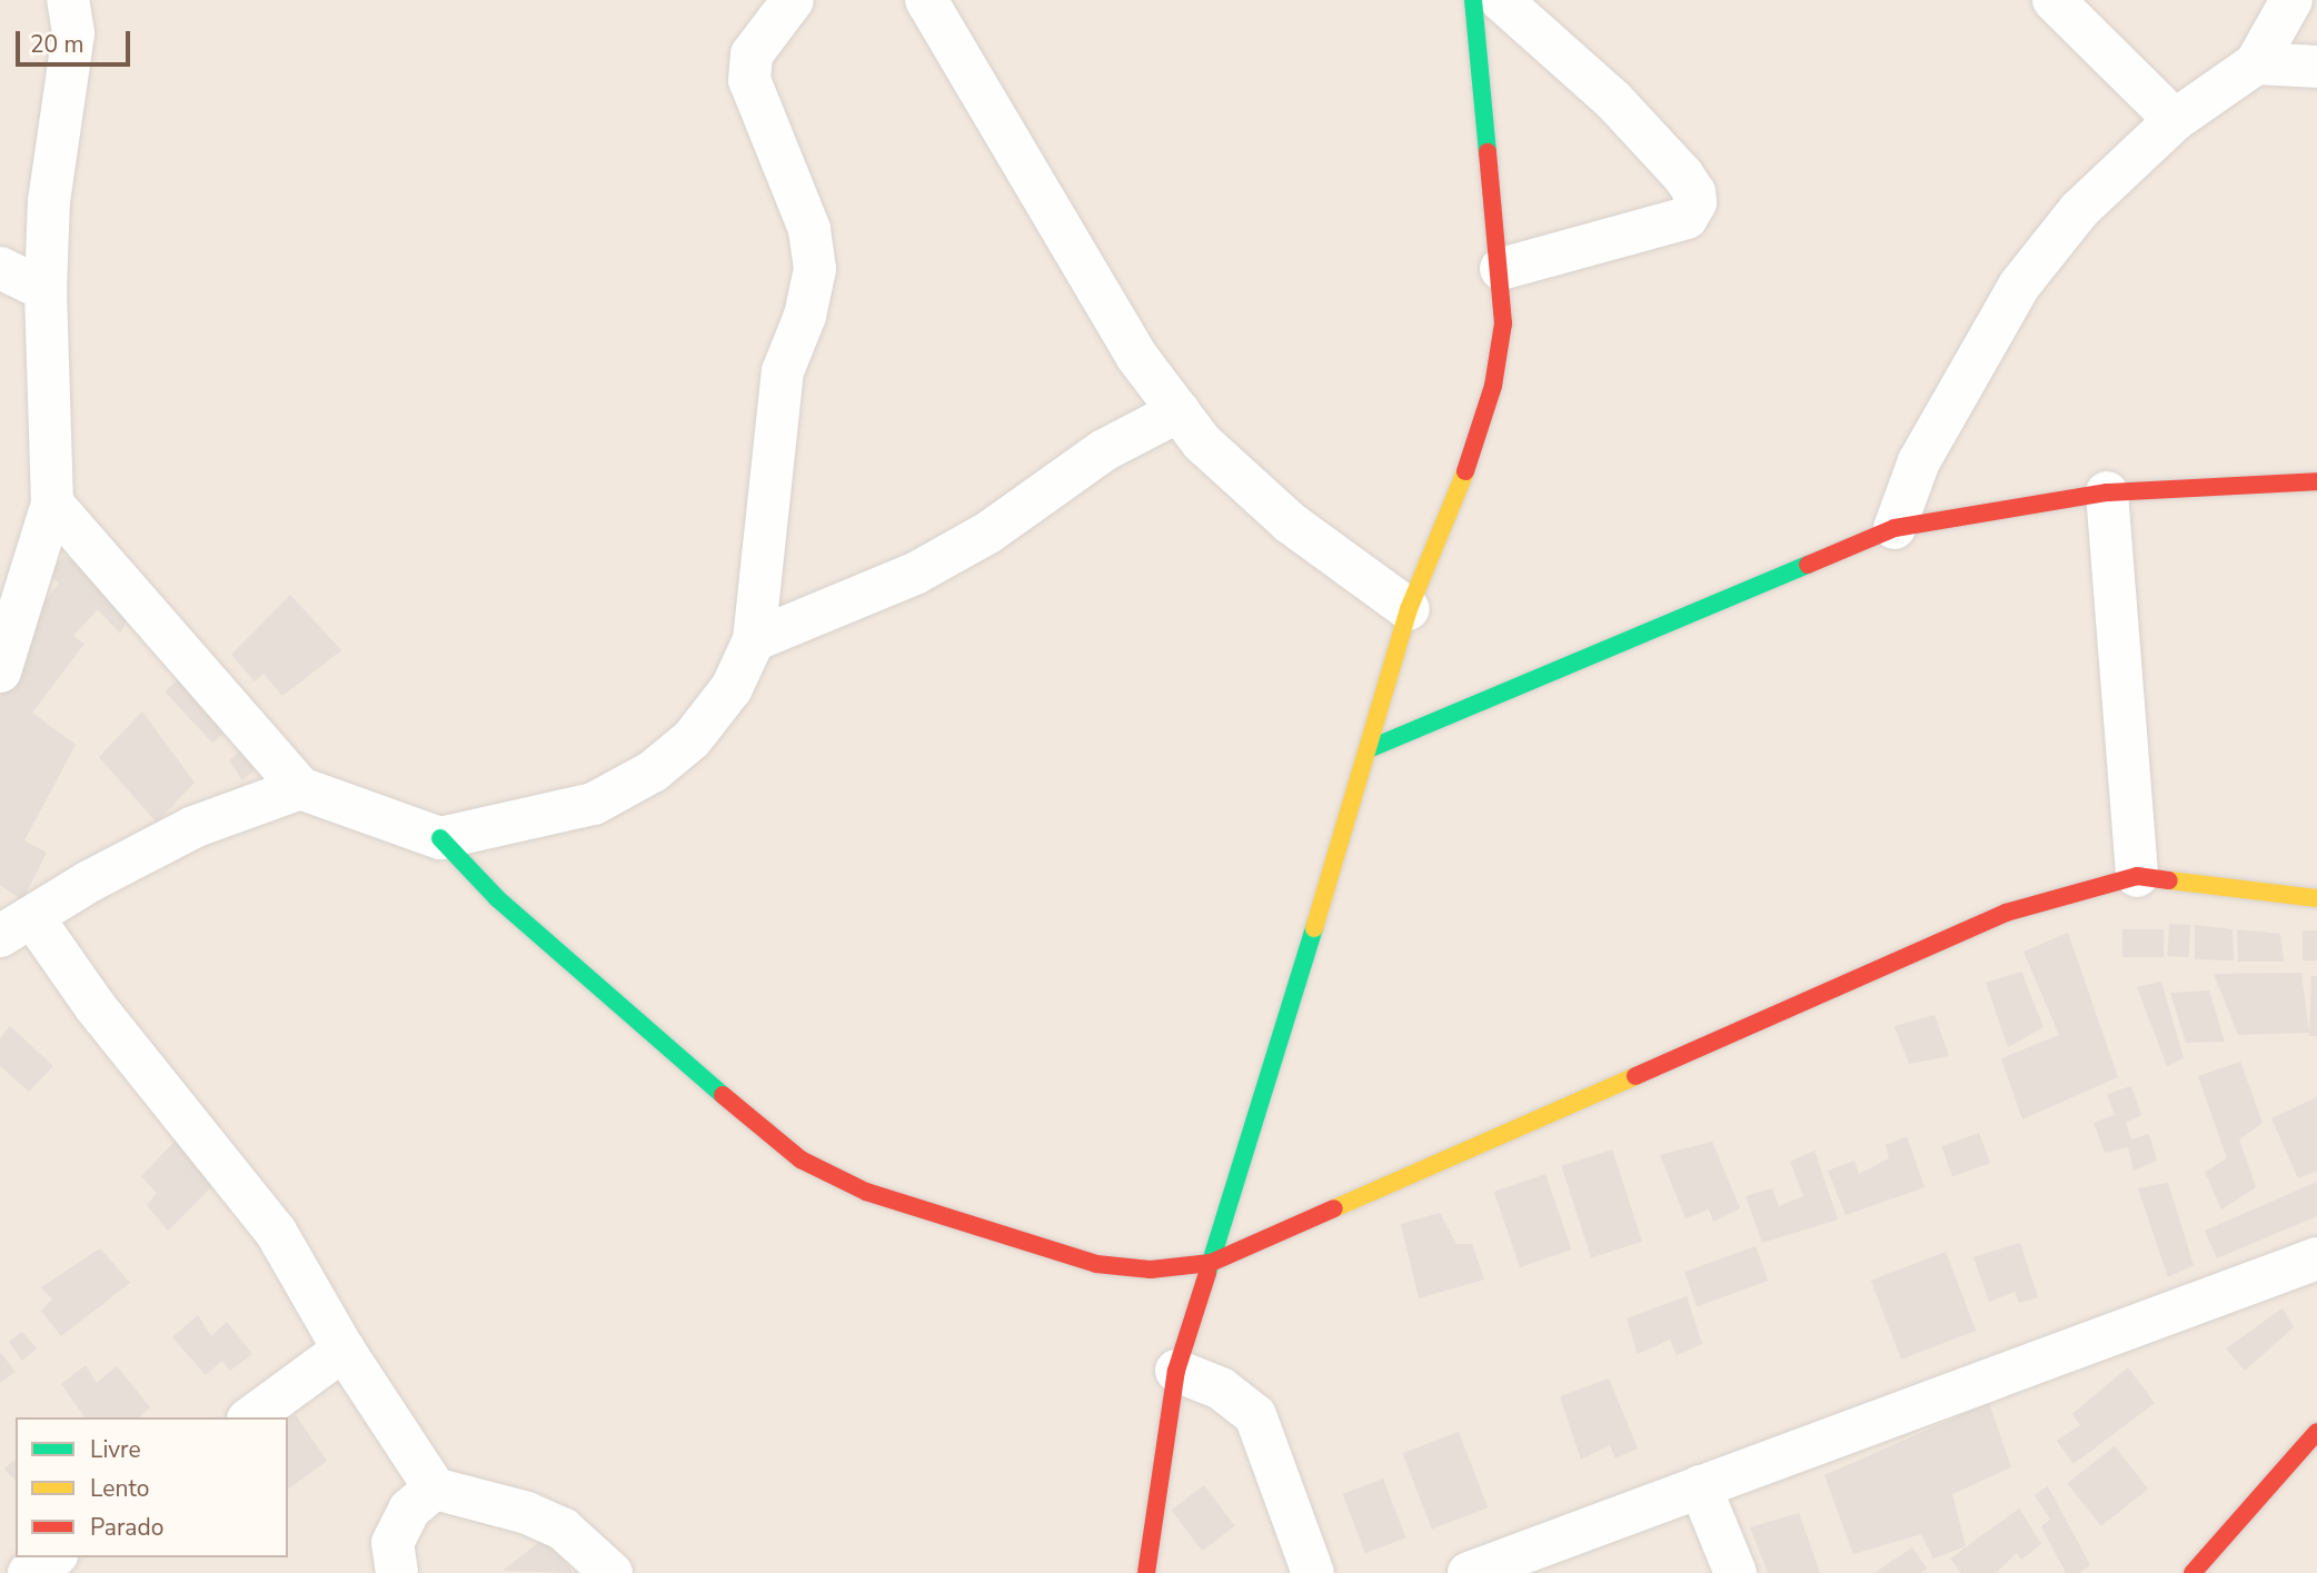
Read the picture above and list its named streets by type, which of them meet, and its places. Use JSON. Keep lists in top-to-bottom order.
{
  "legend": ["Livre", "Lento", "Parado"],
  "scale_bar": "20 m"
}
